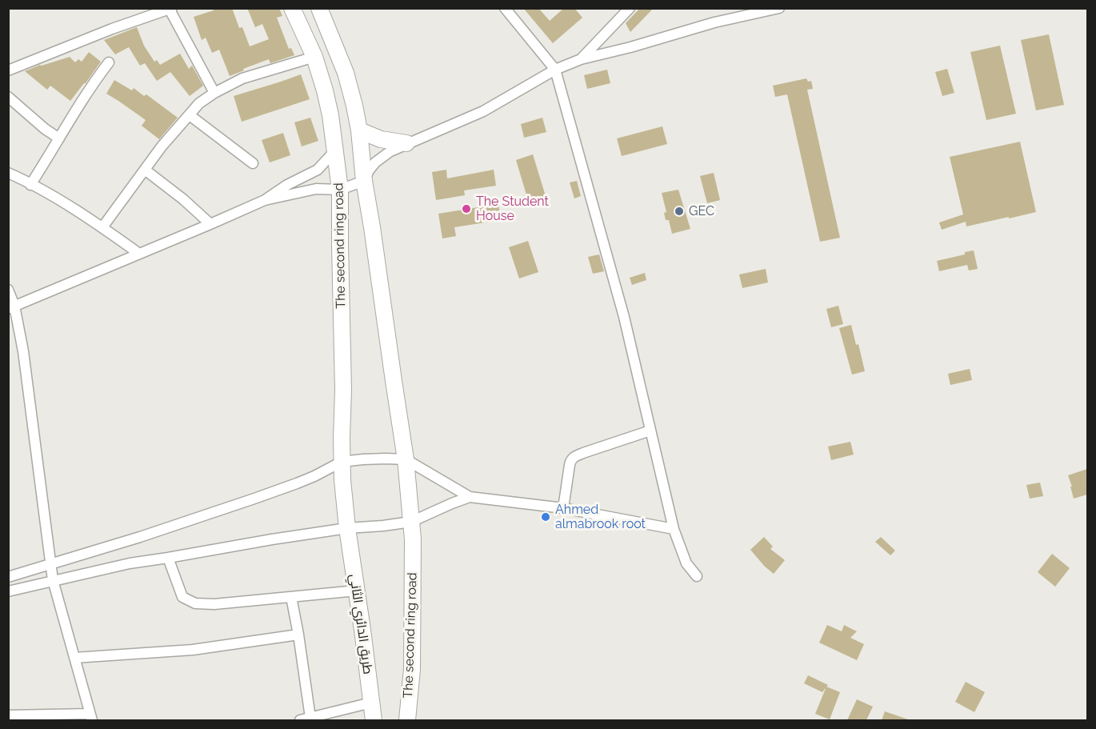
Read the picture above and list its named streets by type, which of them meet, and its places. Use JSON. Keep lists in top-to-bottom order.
{
  "streets": {
    "main road": ["The second ring road", "طريق الدائري الثاني"]
  },
  "crossings": [
    ["The second ring road", "طريق الدائري الثاني"]
  ],
  "places": ["The Student House", "GEC", "Ahmed almabrook root"]
}
